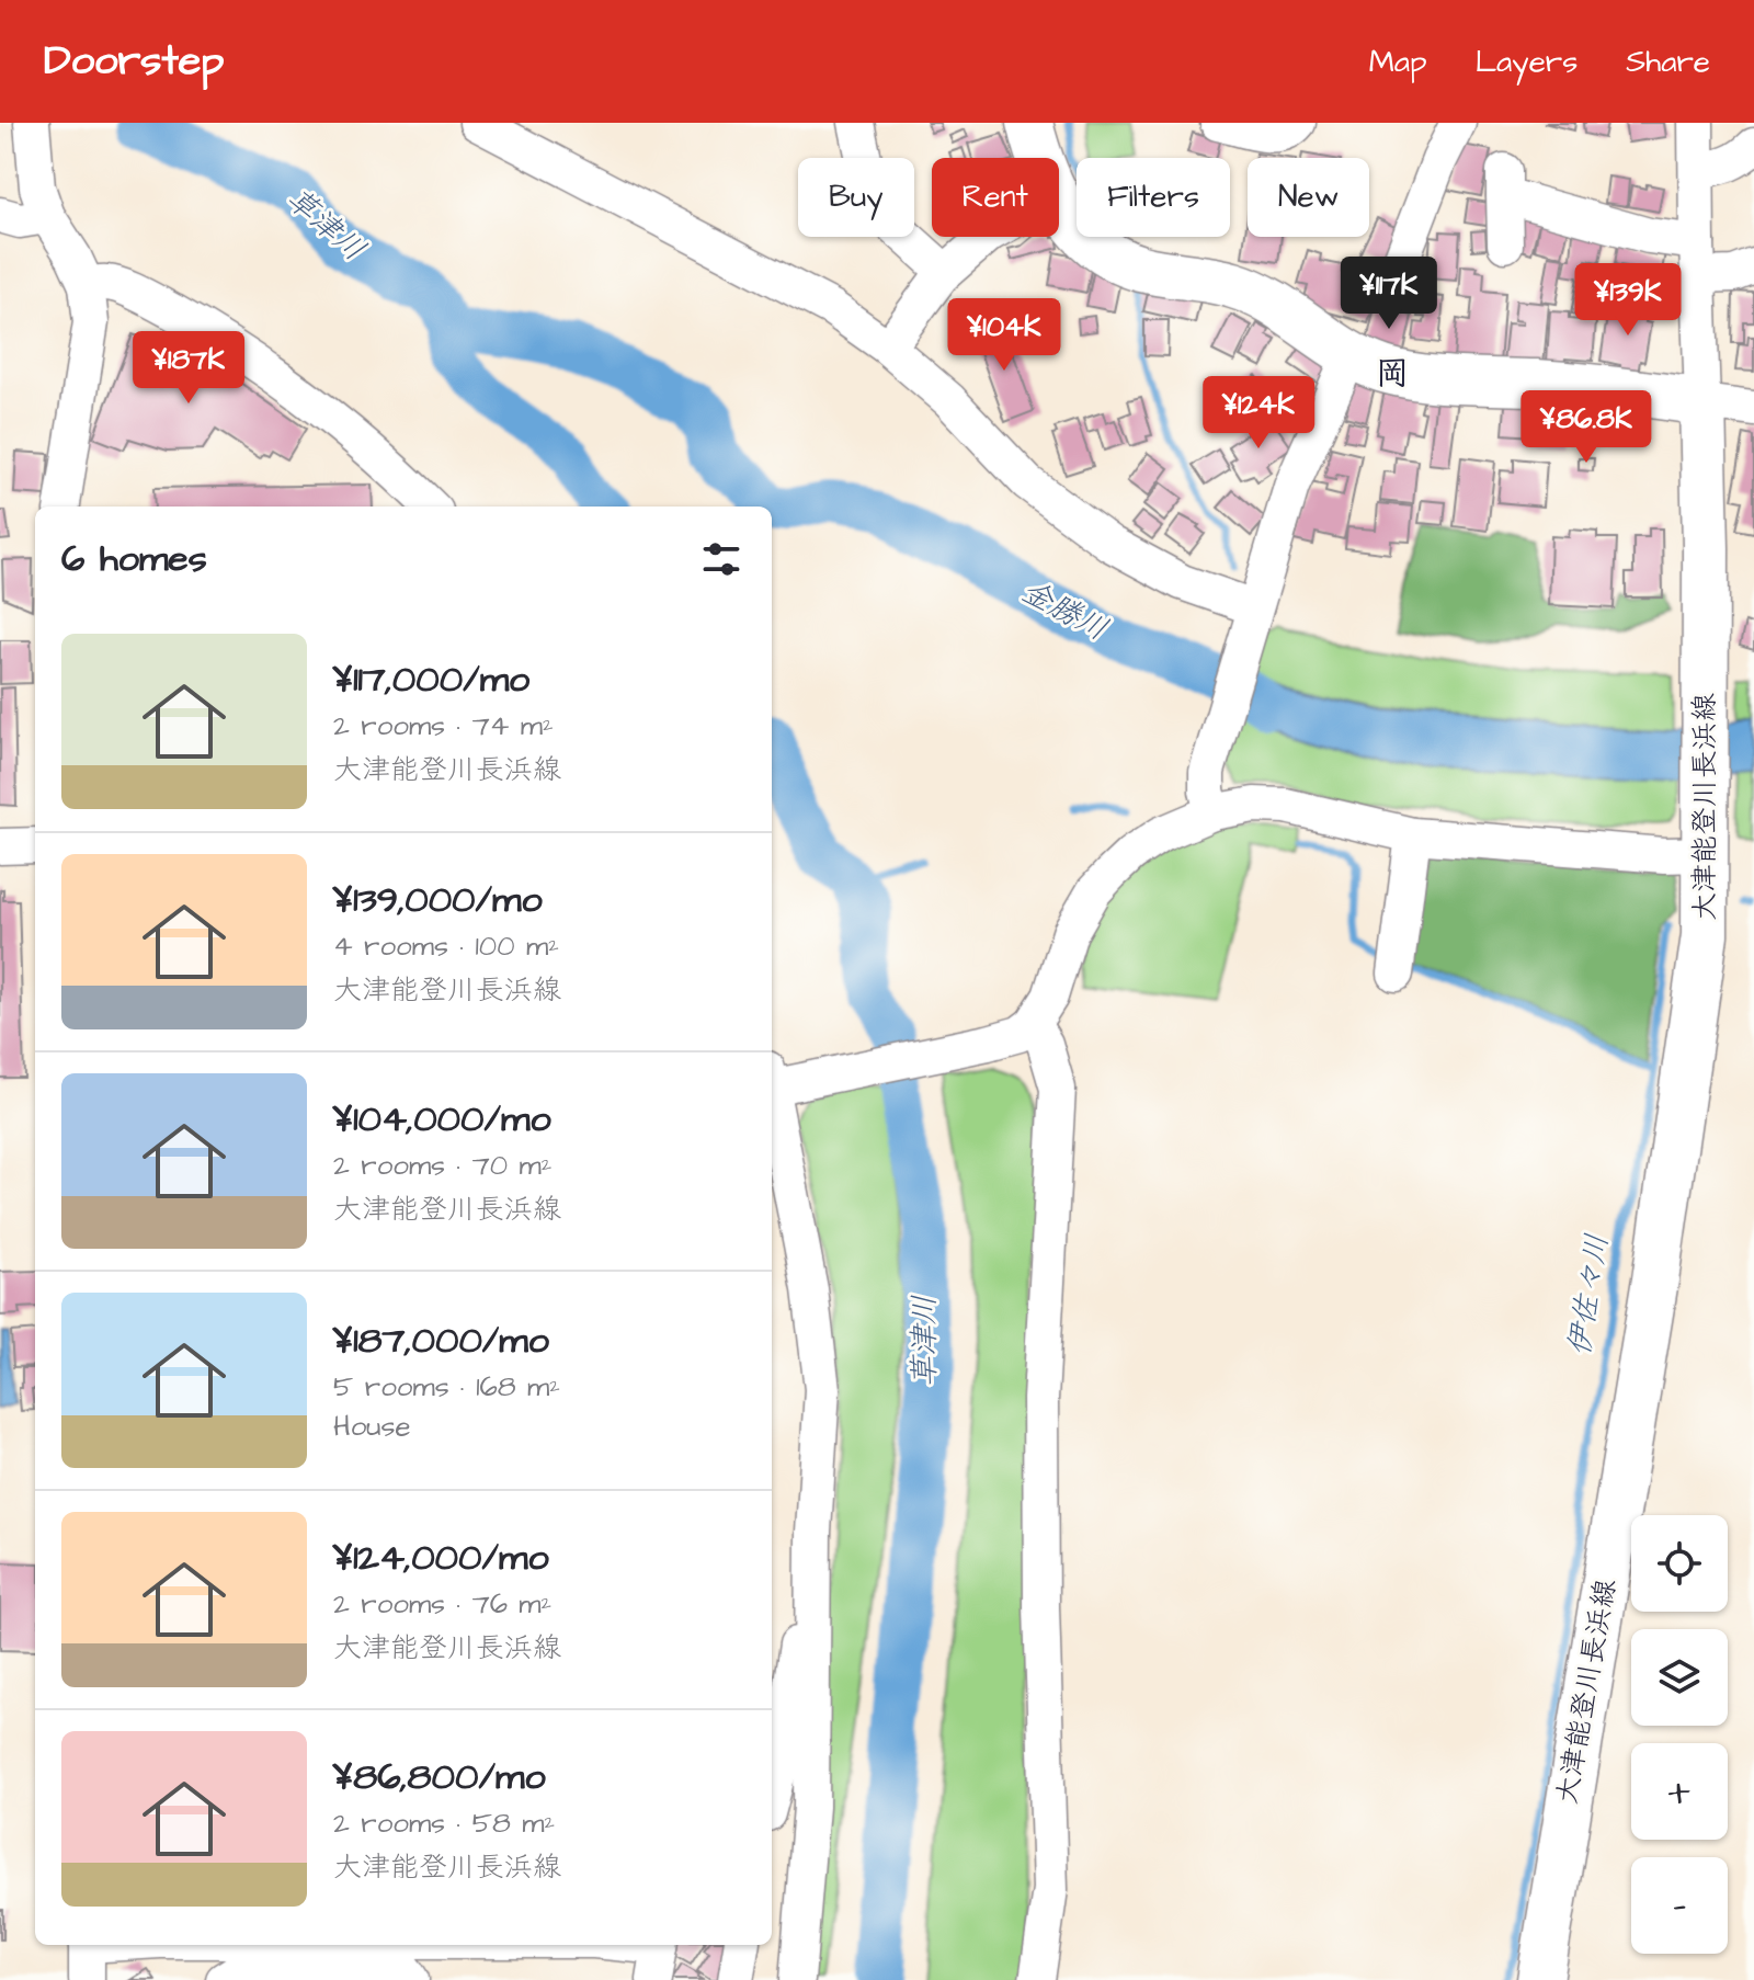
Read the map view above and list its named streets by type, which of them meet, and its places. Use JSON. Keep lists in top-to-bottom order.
{
  "streets": {
    "main road": ["大津能登川長浜線"]
  },
  "districts": ["岡"],
  "water": ["草津川", "金勝川", "伊佐々川"],
  "page": {
    "header": "Doorstep",
    "nav": ["Map", "Layers", "Share"],
    "chip": [
      "Buy",
      "Rent",
      "Filters",
      "New"
    ],
    "price": [
      "¥117K",
      "¥139K",
      "¥104K",
      "¥187K",
      "¥124K",
      "¥86.8K"
    ],
    "heading": "6 homes",
    "list": [
      {
        "name": "¥117,000/mo",
        "note": "2 rooms · 74 m² · 大津能登川長浜線"
      },
      {
        "name": "¥139,000/mo",
        "note": "4 rooms · 100 m² · 大津能登川長浜線"
      },
      {
        "name": "¥104,000/mo",
        "note": "2 rooms · 70 m² · 大津能登川長浜線"
      },
      {
        "name": "¥187,000/mo",
        "note": "5 rooms · 168 m² · House"
      },
      {
        "name": "¥124,000/mo",
        "note": "2 rooms · 76 m² · 大津能登川長浜線"
      },
      {
        "name": "¥86,800/mo",
        "note": "2 rooms · 58 m² · 大津能登川長浜線"
      }
    ],
    "map_buttons": ["+", "−"]
  }
}
